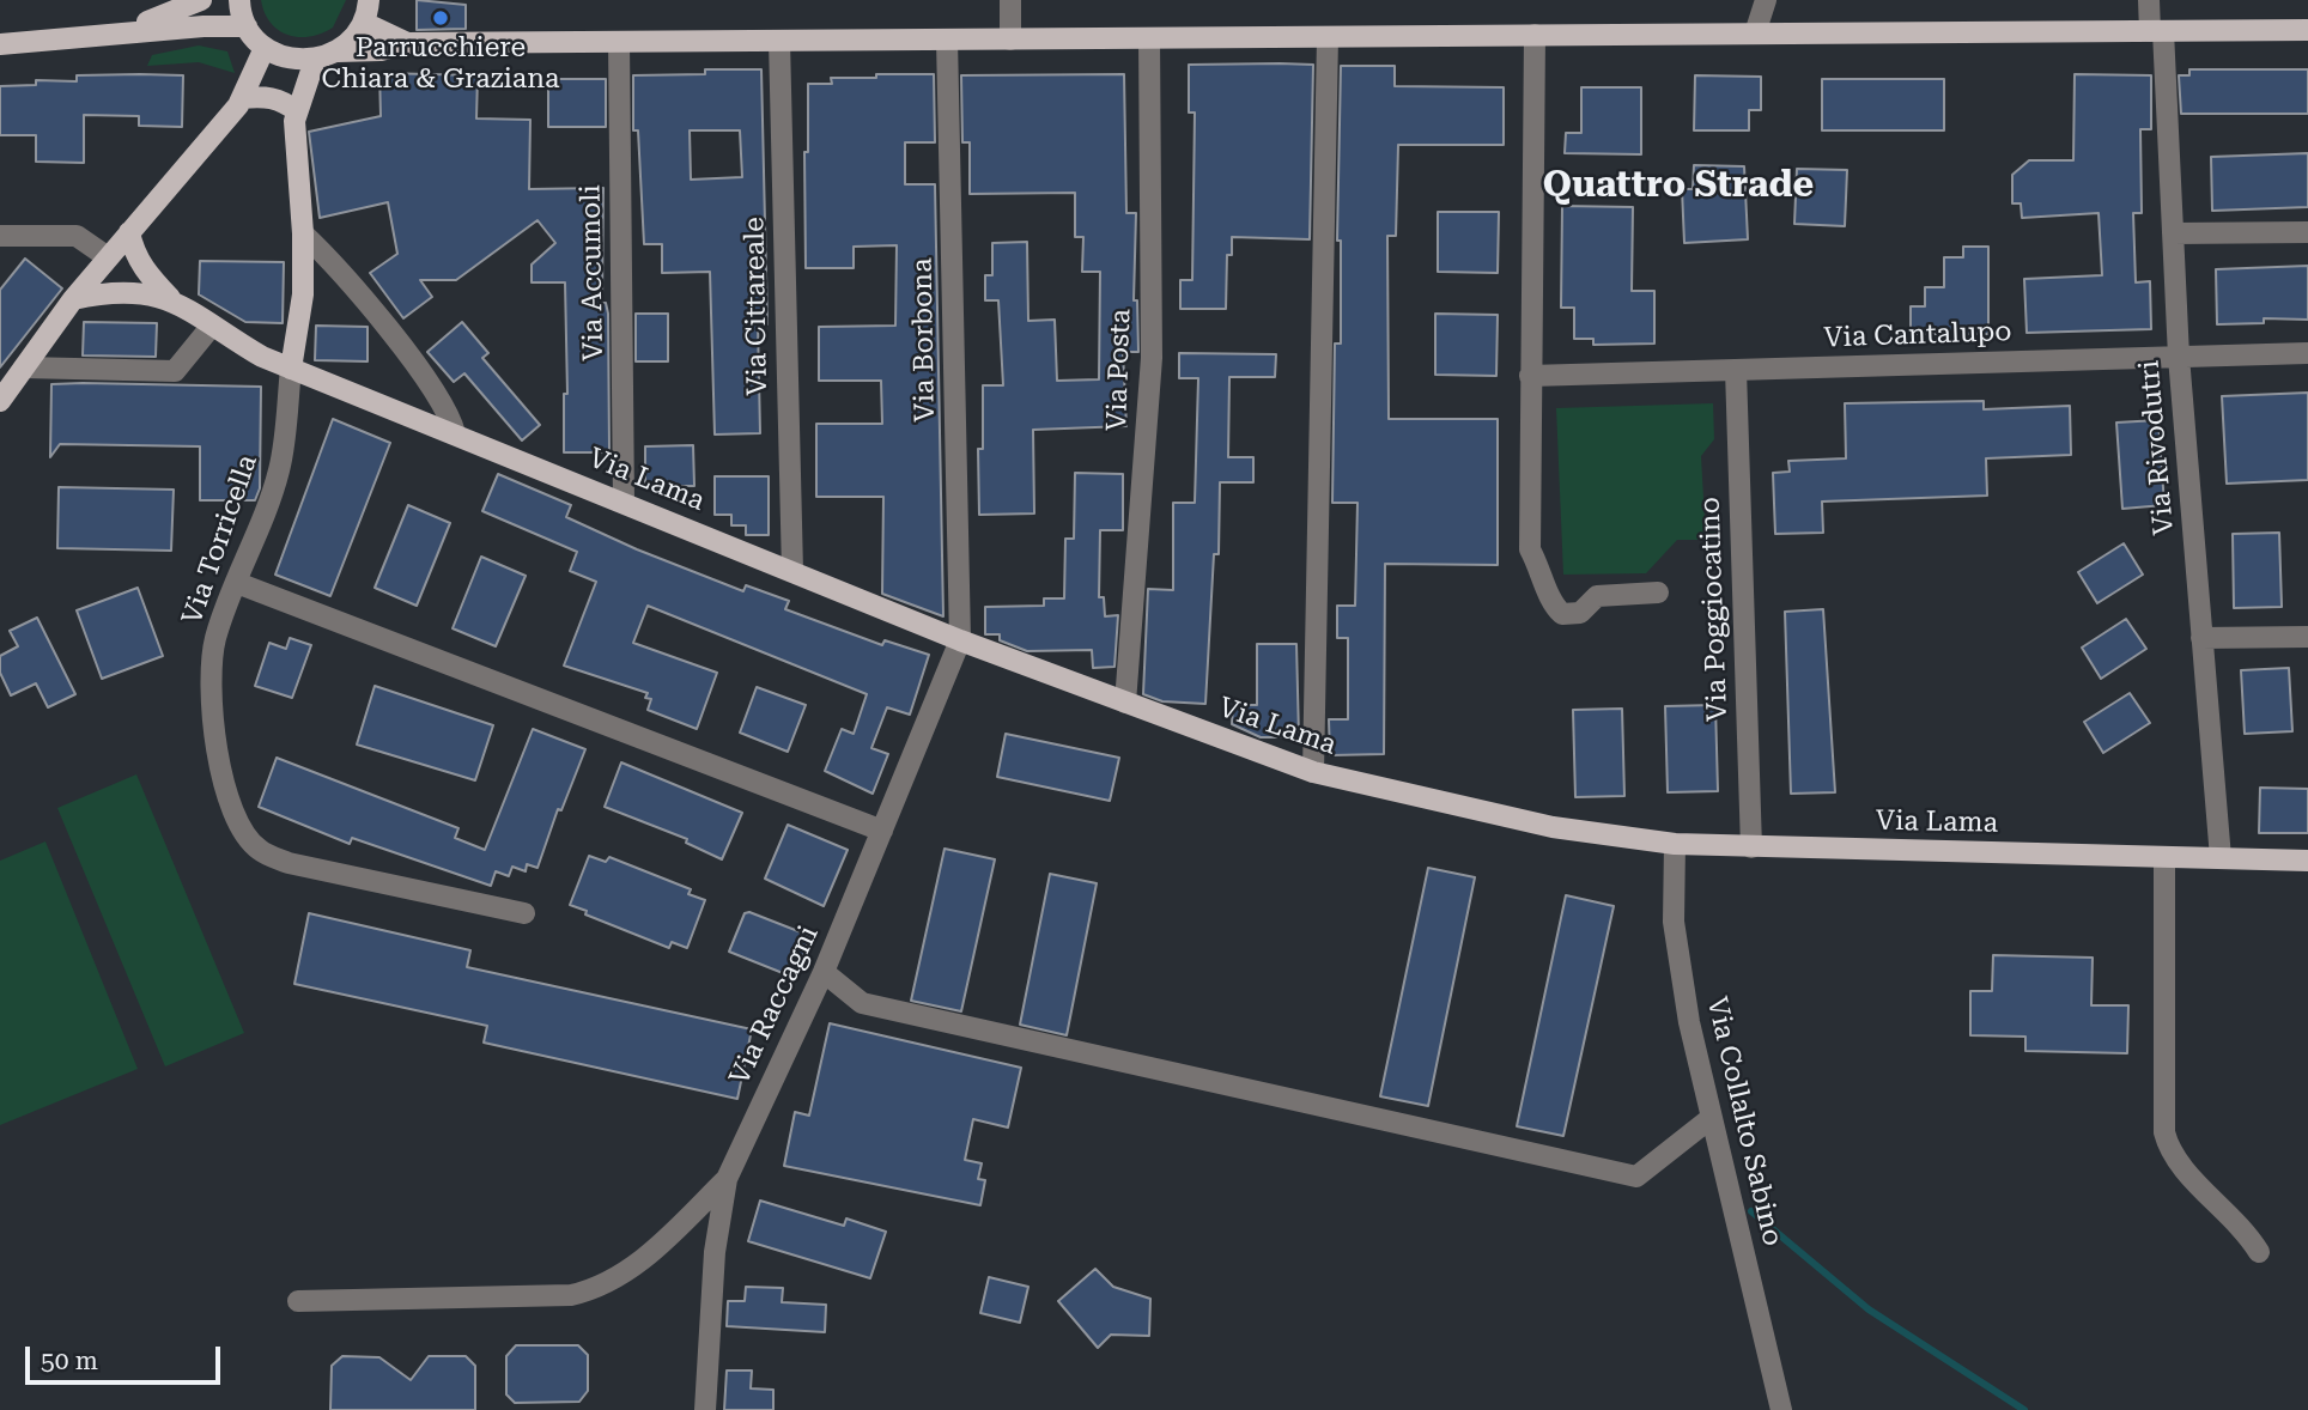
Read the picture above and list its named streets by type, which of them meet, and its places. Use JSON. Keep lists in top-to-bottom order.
{
  "streets": {
    "main road": ["Via Lama"],
    "street": [
      "Via Accumoli",
      "Via Cittareale",
      "Via Cantalupo",
      "Via Borbona",
      "Via Posta",
      "Via Rivodutri",
      "Via Torricella",
      "Via Poggiocatino",
      "Via Raccagni",
      "Via Collalto Sabino"
    ]
  },
  "crossings": [
    ["Via Accumoli", "Via Lama"],
    ["Via Cittareale", "Via Lama"],
    ["Via Cantalupo", "Via Rivodutri"],
    ["Via Cantalupo", "Via Poggiocatino"],
    ["Via Borbona", "Via Lama"],
    ["Via Borbona", "Via Raccagni"],
    ["Via Posta", "Via Lama"],
    ["Via Rivodutri", "Via Lama"],
    ["Via Lama", "Via Torricella"],
    ["Via Lama", "Via Poggiocatino"],
    ["Via Lama", "Via Raccagni"],
    ["Via Lama", "Via Collalto Sabino"]
  ],
  "districts": ["Quattro Strade"],
  "places": ["Parrucchiere Chiara & Graziana"],
  "scale_bar": "50 m"
}
